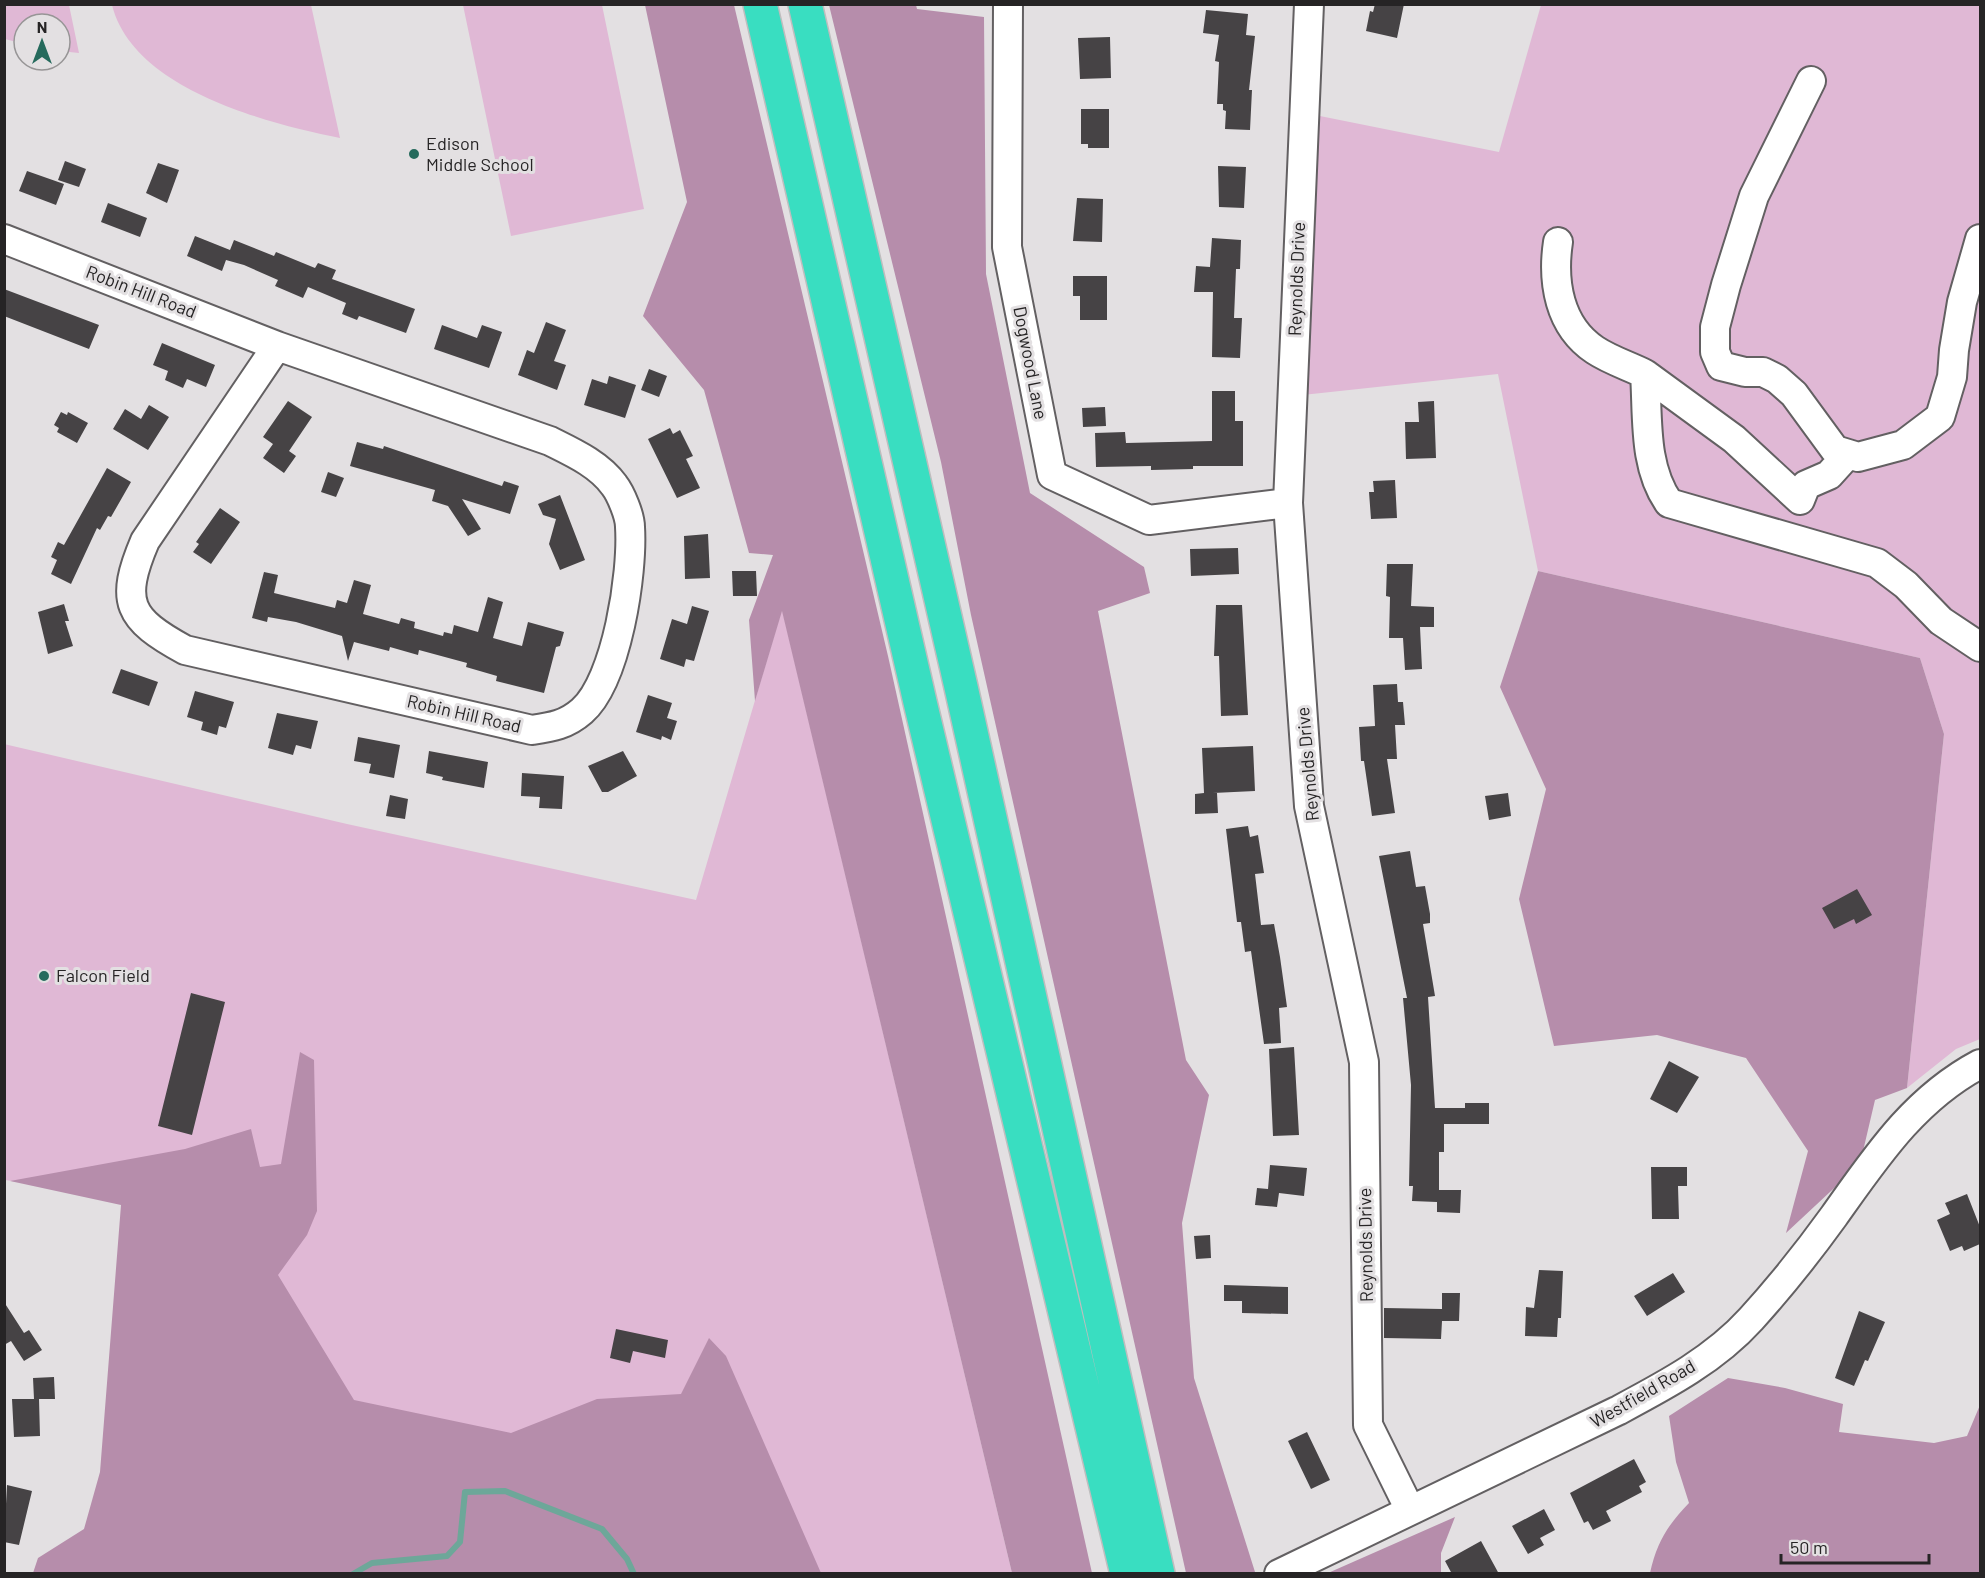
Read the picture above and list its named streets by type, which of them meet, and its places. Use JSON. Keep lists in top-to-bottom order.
{
  "streets": {
    "street": [
      "Reynolds Drive",
      "Robin Hill Road",
      "Dogwood Lane",
      "Westfield Road"
    ]
  },
  "crossings": [
    ["Reynolds Drive", "Dogwood Lane"],
    ["Reynolds Drive", "Westfield Road"]
  ],
  "places": ["Edison Middle School", "Falcon Field"],
  "scale_bar": "50 m",
  "north": "top"
}
